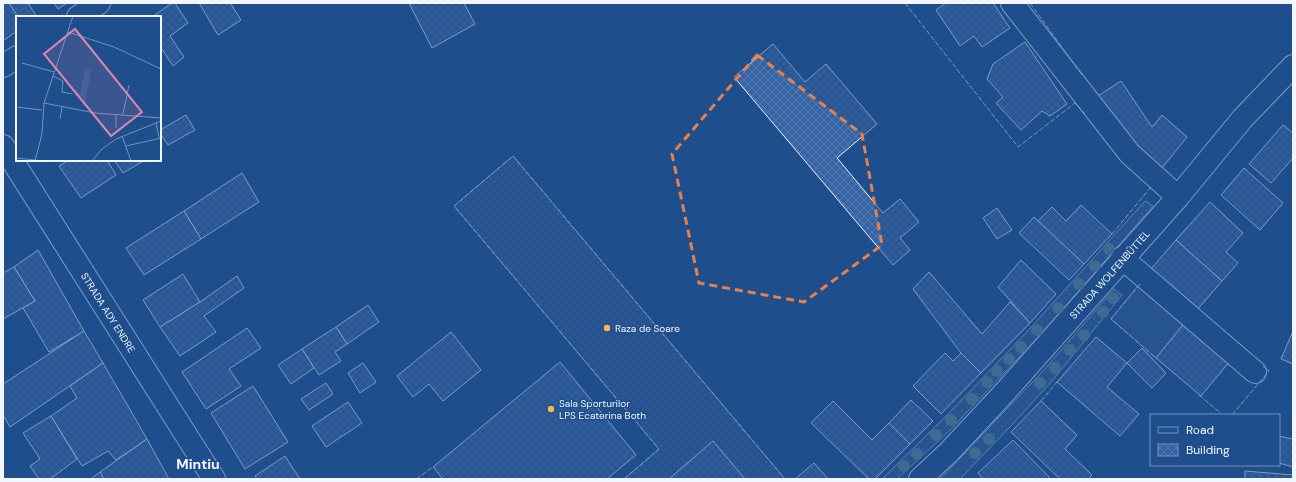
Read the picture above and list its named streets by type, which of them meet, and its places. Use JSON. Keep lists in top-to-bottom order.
{
  "streets": {
    "main road": ["STRADA WOLFENBÜTTEL", "STRADA ADY ENDRE"]
  },
  "districts": ["Mintiu"],
  "places": ["Raza de Soare", "Sala Sporturilor LPS Ecaterina Both"],
  "legend": ["Road", "Building"]
}
